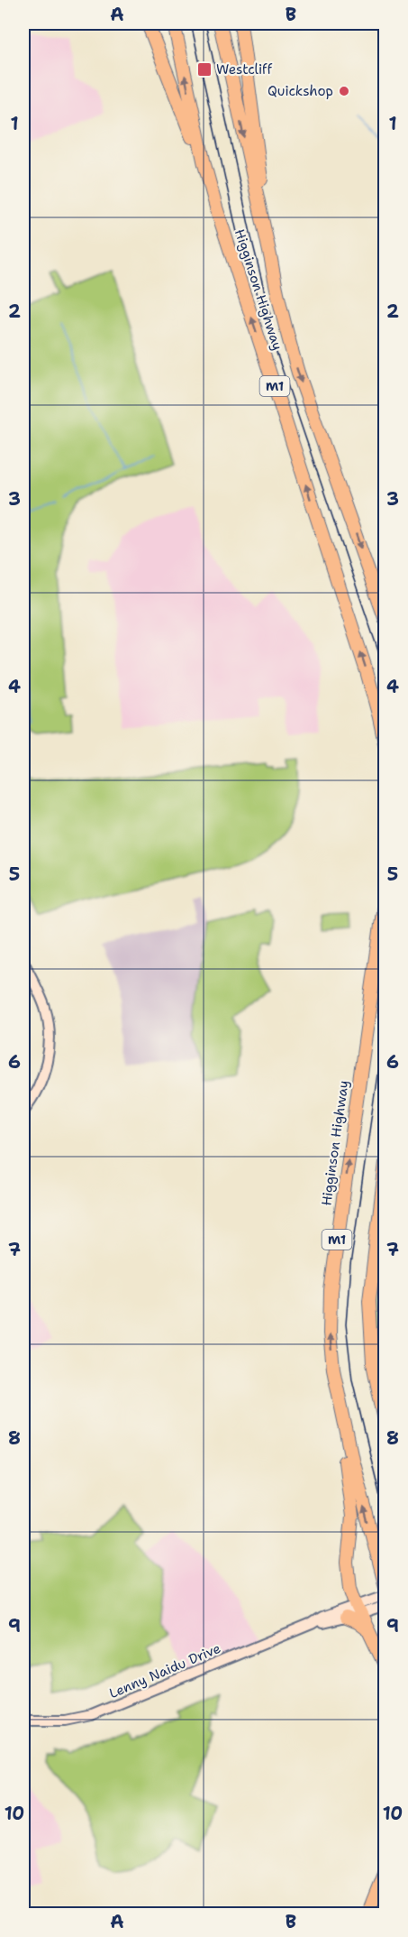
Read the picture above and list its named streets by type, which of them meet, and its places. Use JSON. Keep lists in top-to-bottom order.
{
  "streets": {
    "highway": ["Higginson Highway", "M1"],
    "street": ["Lenny Naidu Drive"]
  },
  "places": {
    "transit": ["Westcliff"],
    "other": ["Quickshop"]
  },
  "grid": {
    "columns": ["A", "B"],
    "rows": [
      "1",
      "2",
      "3",
      "4",
      "5",
      "6",
      "7",
      "8",
      "9",
      "10"
    ]
  }
}
